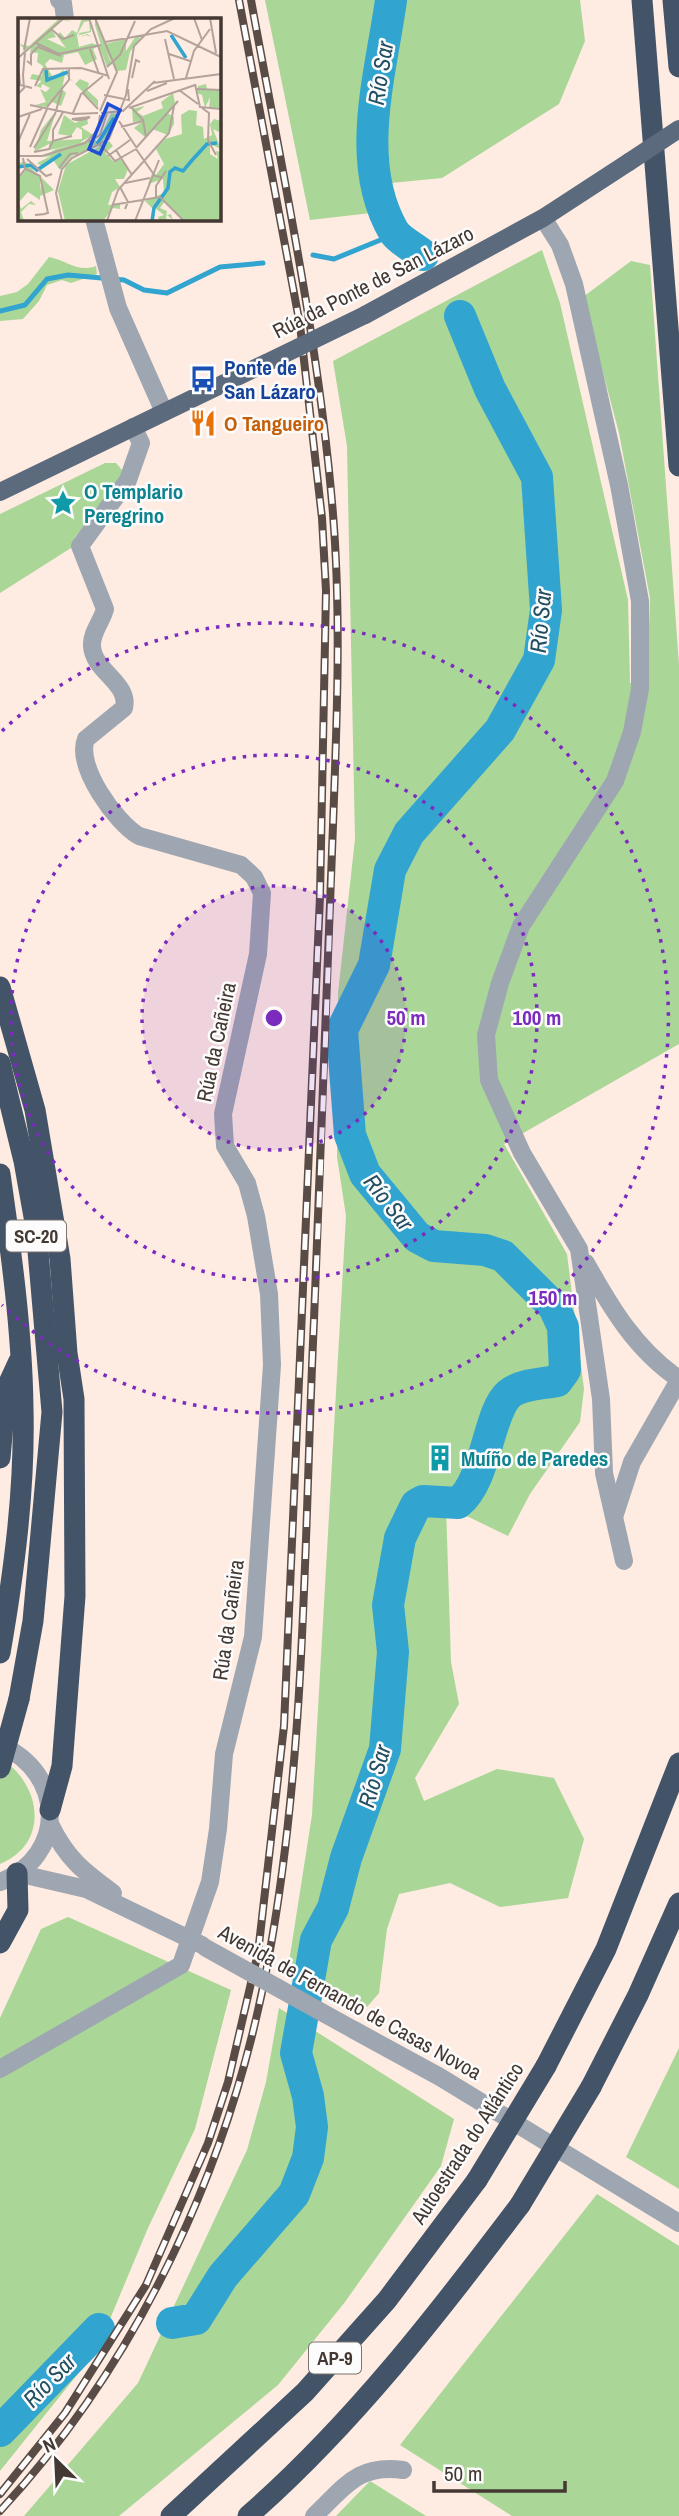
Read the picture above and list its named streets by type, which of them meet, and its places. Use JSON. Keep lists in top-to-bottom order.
{
  "streets": {
    "highway": ["SC-20", "Autoestrada do Atlántico", "AP-9"],
    "main road": ["Rúa da Ponte de San Lázaro"],
    "street": ["Rúa da Cañeira", "Avenida de Fernando de Casas Novoa"]
  },
  "crossings": [
    ["Rúa da Ponte de San Lázaro", "Rúa da Cañeira"],
    ["Rúa da Cañeira", "Avenida de Fernando de Casas Novoa"]
  ],
  "water": ["Río Sar"],
  "places": {
    "bus stop": ["Ponte de San Lázaro"],
    "restaurant": ["O Tangueiro"],
    "place": ["O Templario Peregrino"],
    "building": ["Muíño de Paredes"]
  },
  "scale_bar": "50 m",
  "north": "top left",
  "rings": ["50 m", "100 m", "150 m"]
}
